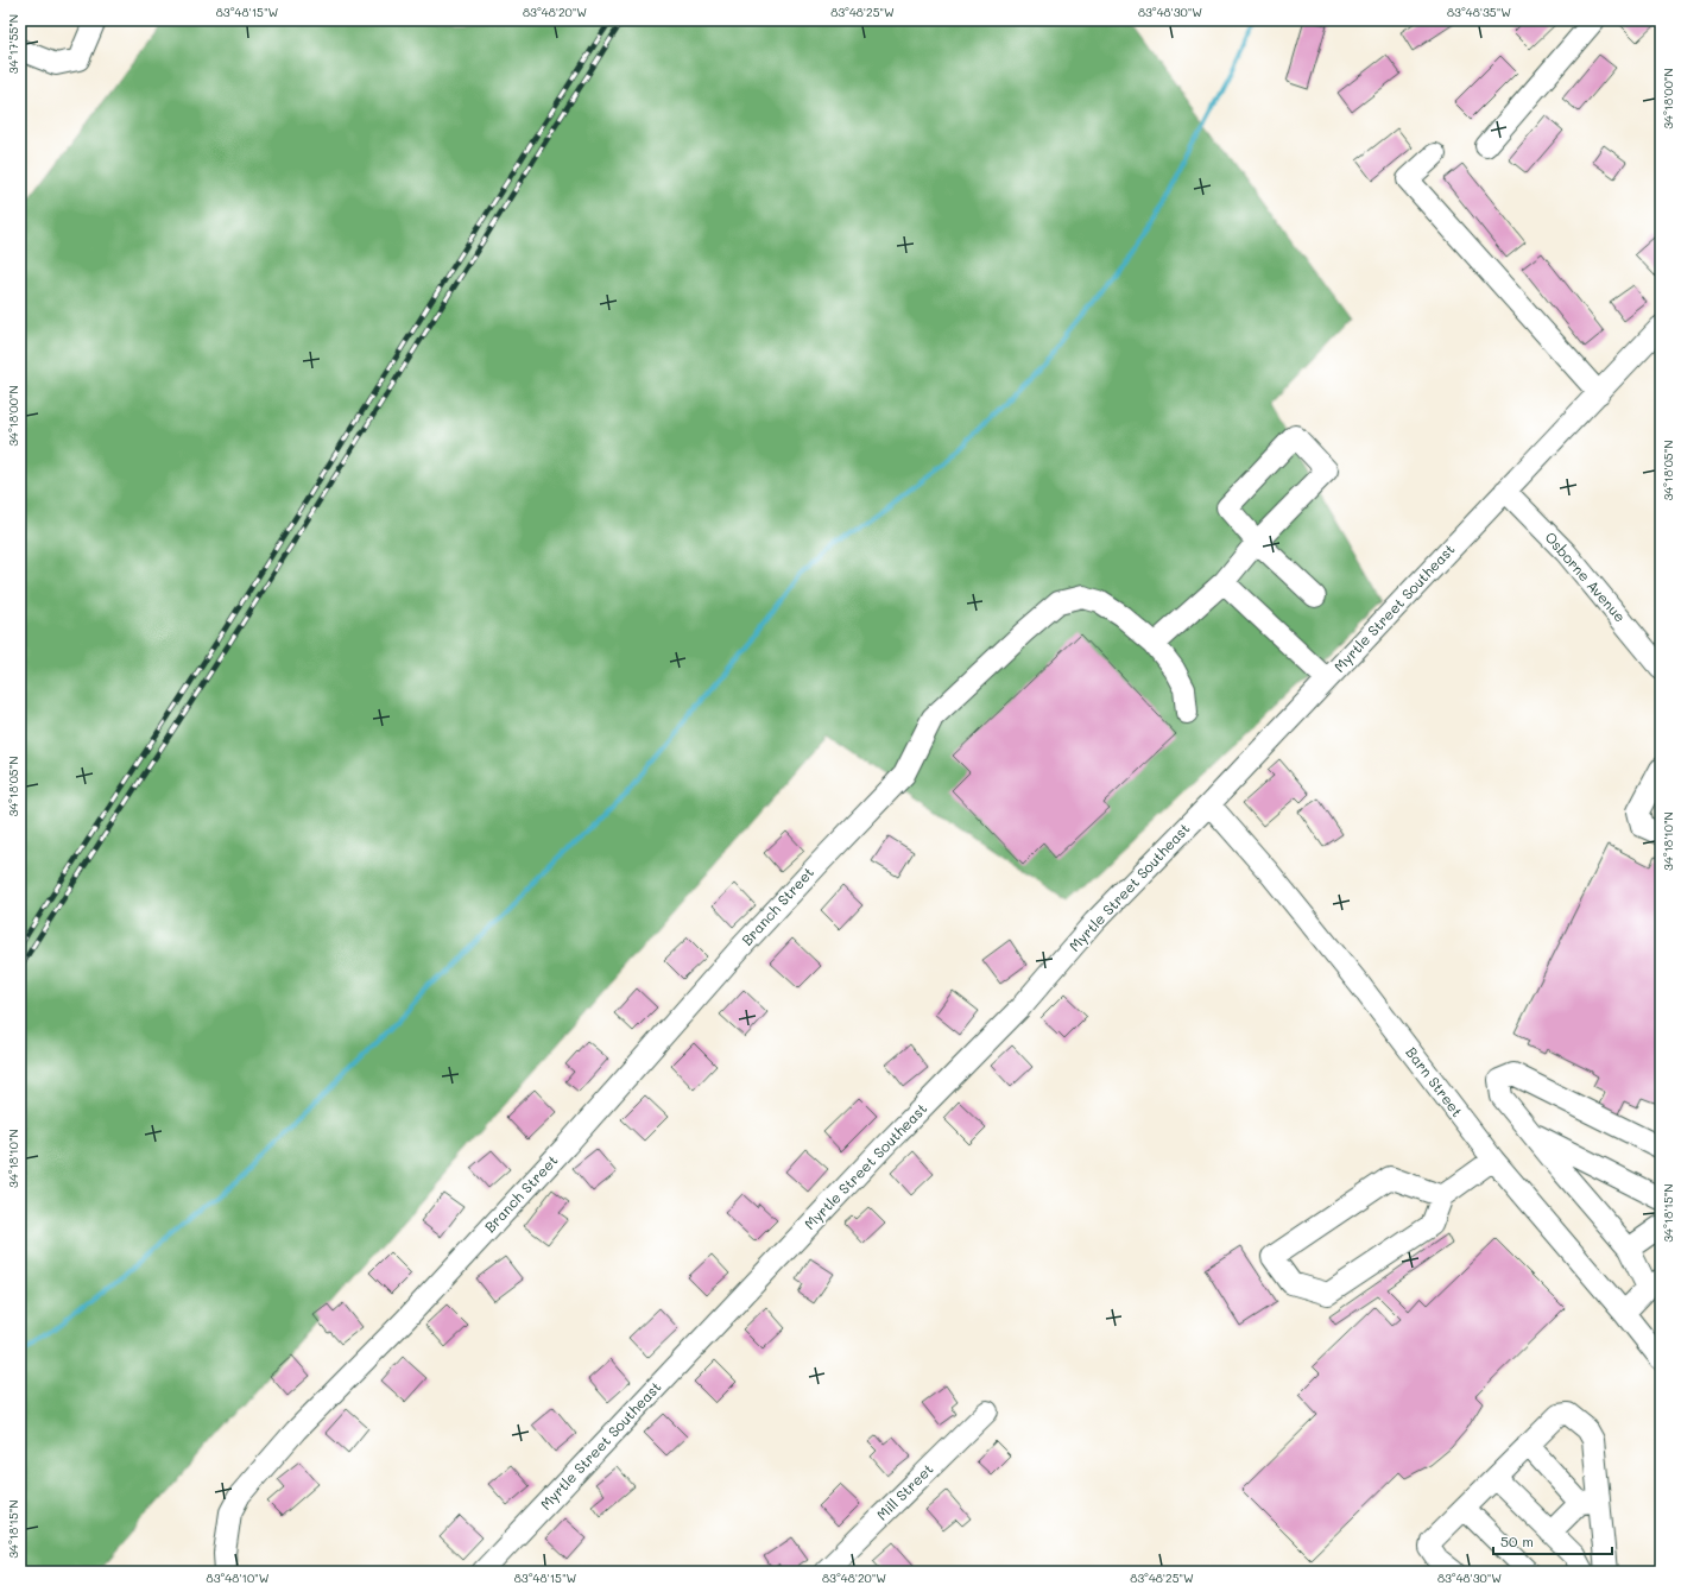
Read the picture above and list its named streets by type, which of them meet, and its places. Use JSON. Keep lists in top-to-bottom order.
{
  "streets": {
    "street": [
      "Osborne Avenue",
      "Myrtle Street Southeast",
      "Branch Street",
      "Barn Street",
      "Mill Street"
    ]
  },
  "crossings": [
    ["Osborne Avenue", "Myrtle Street Southeast"],
    ["Myrtle Street Southeast", "Barn Street"]
  ],
  "scale_bar": "50 m",
  "coordinates": [
    "83°48'15\"W",
    "83°48'20\"W",
    "83°48'25\"W",
    "83°48'30\"W",
    "83°48'35\"W",
    "34°17'55\"N",
    "34°18'00\"N",
    "34°18'05\"N",
    "34°18'10\"N",
    "34°18'15\"N",
    "83°48'10\"W"
  ]
}
